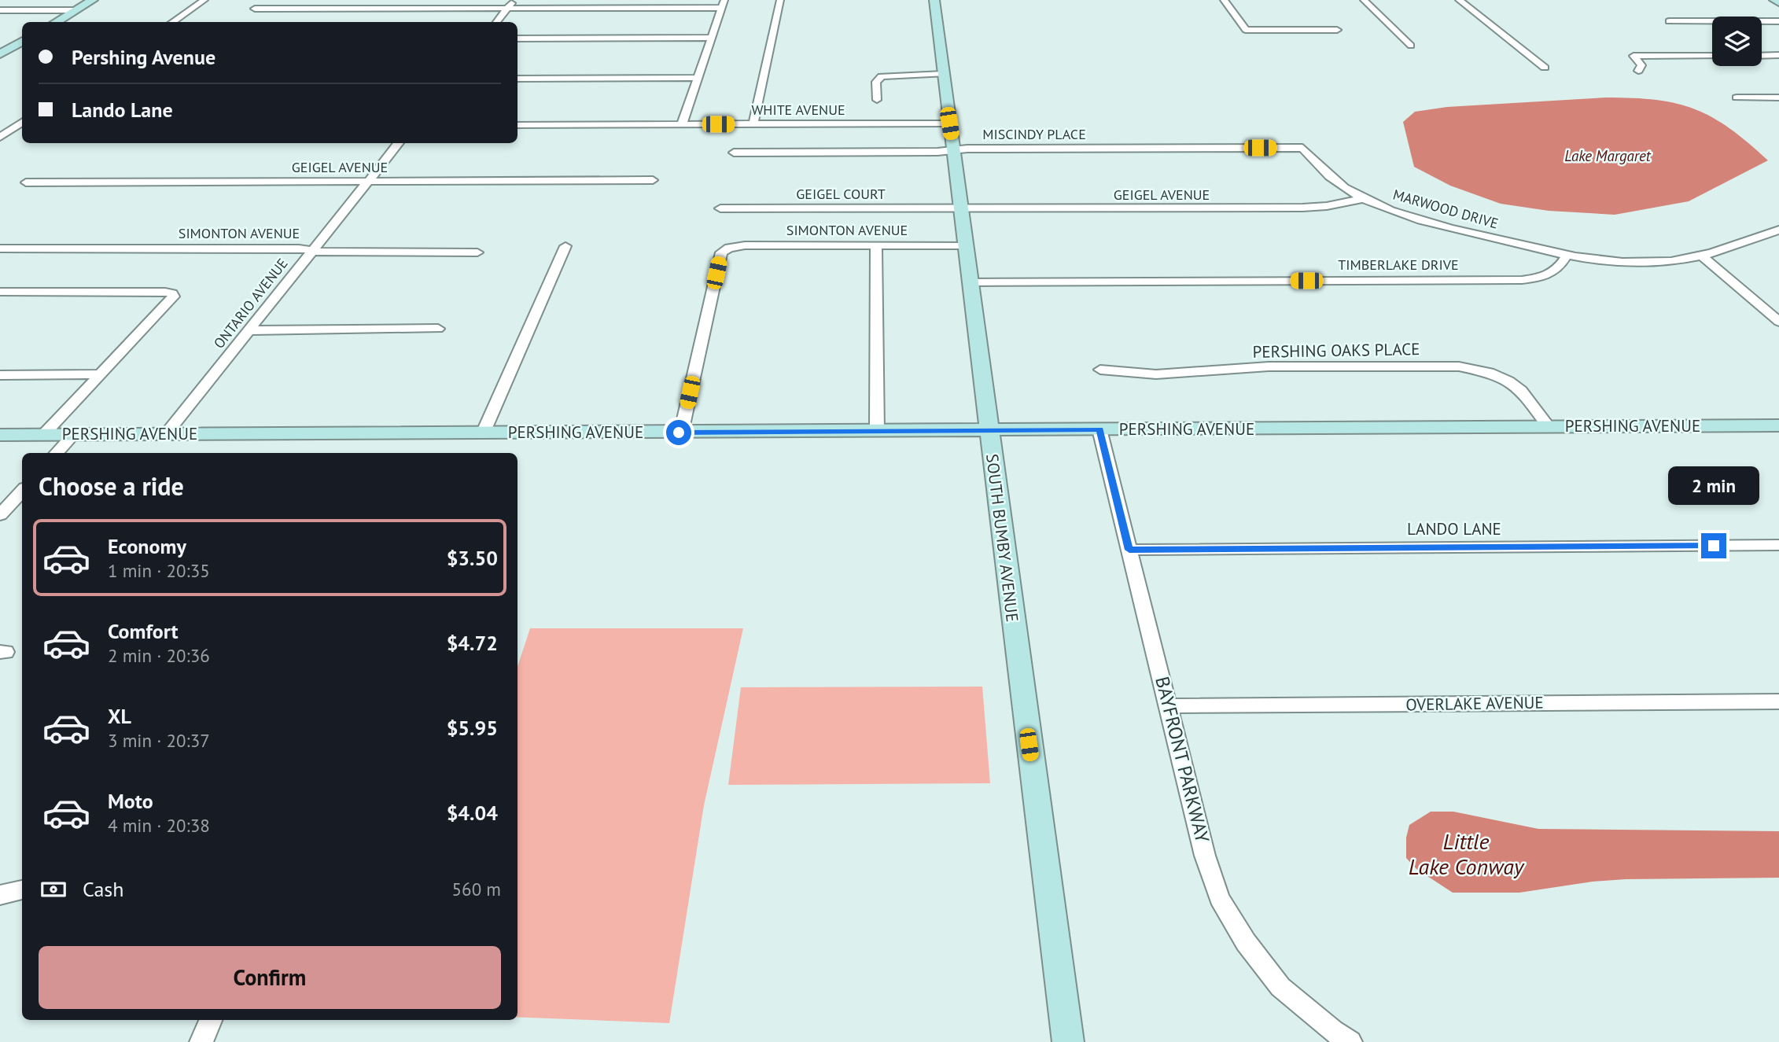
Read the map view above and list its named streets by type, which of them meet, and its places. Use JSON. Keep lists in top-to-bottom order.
{
  "streets": {
    "street": [
      "WHITE AVENUE",
      "MISCINDY PLACE",
      "GEIGEL AVENUE",
      "GEIGEL COURT",
      "MARWOOD DRIVE",
      "SIMONTON AVENUE",
      "TIMBERLAKE DRIVE",
      "ONTARIO AVENUE",
      "PERSHING OAKS PLACE",
      "PERSHING AVENUE",
      "LANDO LANE",
      "SOUTH BUMBY AVENUE",
      "OVERLAKE AVENUE",
      "BAYFRONT PARKWAY"
    ]
  },
  "crossings": [
    ["WHITE AVENUE", "SOUTH BUMBY AVENUE"],
    ["MISCINDY PLACE", "MARWOOD DRIVE"],
    ["MISCINDY PLACE", "SOUTH BUMBY AVENUE"],
    ["GEIGEL AVENUE", "GEIGEL COURT"],
    ["GEIGEL AVENUE", "MARWOOD DRIVE"],
    ["GEIGEL AVENUE", "ONTARIO AVENUE"],
    ["GEIGEL AVENUE", "SOUTH BUMBY AVENUE"],
    ["GEIGEL COURT", "SOUTH BUMBY AVENUE"],
    ["MARWOOD DRIVE", "TIMBERLAKE DRIVE"],
    ["SIMONTON AVENUE", "ONTARIO AVENUE"],
    ["SIMONTON AVENUE", "PERSHING AVENUE"],
    ["SIMONTON AVENUE", "SOUTH BUMBY AVENUE"],
    ["TIMBERLAKE DRIVE", "SOUTH BUMBY AVENUE"],
    ["ONTARIO AVENUE", "PERSHING AVENUE"],
    ["PERSHING OAKS PLACE", "PERSHING AVENUE"],
    ["PERSHING AVENUE", "SOUTH BUMBY AVENUE"],
    ["PERSHING AVENUE", "BAYFRONT PARKWAY"],
    ["LANDO LANE", "BAYFRONT PARKWAY"],
    ["OVERLAKE AVENUE", "BAYFRONT PARKWAY"]
  ],
  "water": ["Lake Margaret", "Little Lake Conway"],
  "page": {
    "banner": ["Pershing Avenue", "Lando Lane"],
    "heading": "Choose a ride",
    "bubble": "2 min",
    "list": [
      {
        "name": "Economy",
        "note": "1 min · 20:35",
        "value": "$3.50"
      },
      {
        "name": "Comfort",
        "note": "2 min · 20:36",
        "value": "$4.72"
      },
      {
        "name": "XL",
        "note": "3 min · 20:37",
        "value": "$5.95"
      },
      {
        "name": "Moto",
        "note": "4 min · 20:38",
        "value": "$4.04"
      }
    ],
    "pay": ["Cash", "560 m"],
    "buttons": "Confirm"
  }
}
